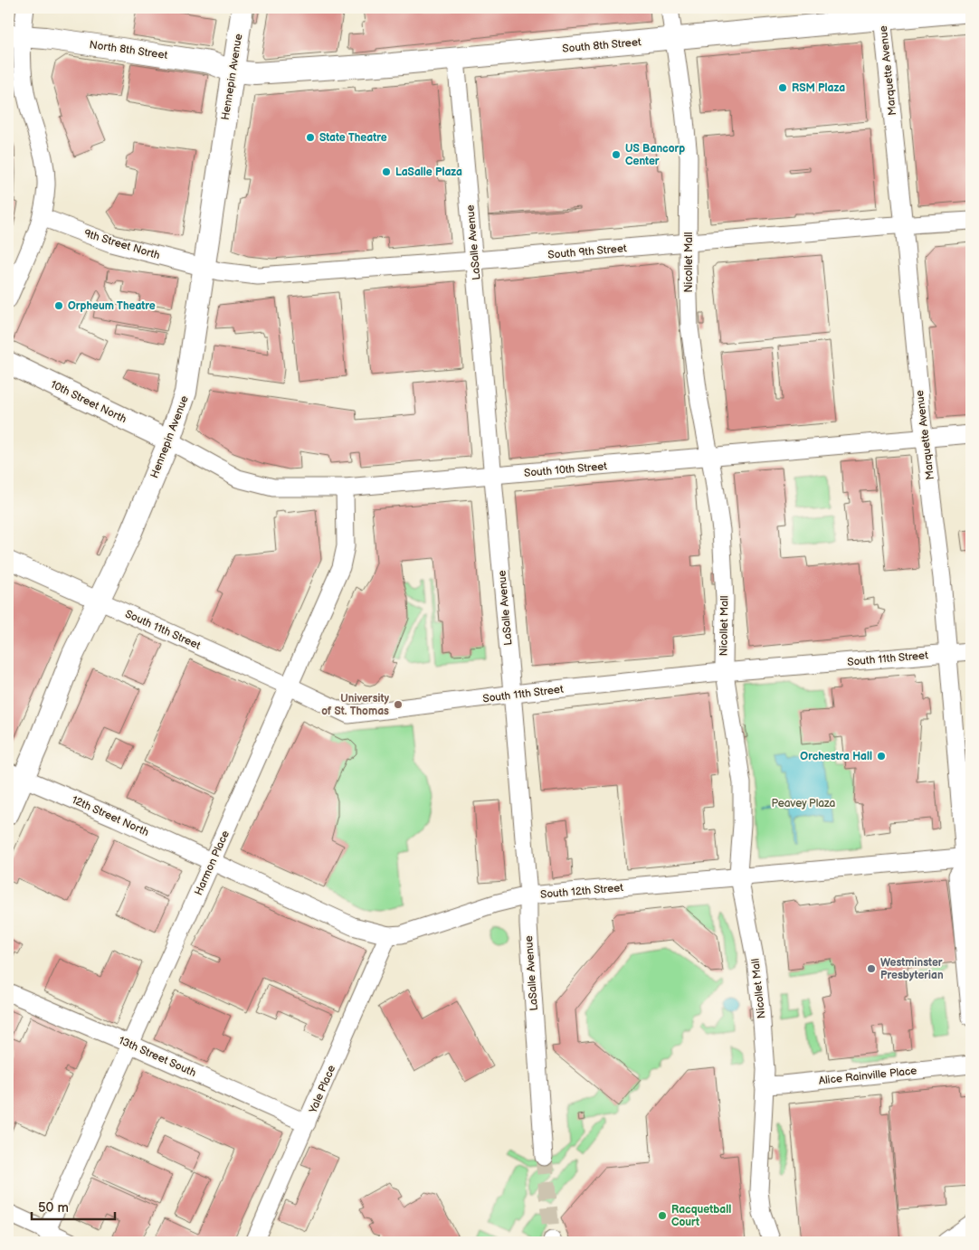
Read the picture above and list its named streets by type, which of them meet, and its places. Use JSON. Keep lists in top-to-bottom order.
{
  "streets": {
    "main road": [
      "South 8th Street",
      "North 8th Street",
      "Hennepin Avenue",
      "10th Street North"
    ],
    "street": [
      "Marquette Avenue",
      "LaSalle Avenue",
      "9th Street North",
      "South 9th Street",
      "Nicollet Mall",
      "South 10th Street",
      "South 11th Street",
      "12th Street North",
      "Harmon Place",
      "South 12th Street",
      "13th Street South",
      "Alice Rainville Place",
      "Yale Place"
    ]
  },
  "crossings": [
    ["South 8th Street", "North 8th Street"],
    ["South 8th Street", "Marquette Avenue"],
    ["South 8th Street", "Hennepin Avenue"],
    ["South 8th Street", "LaSalle Avenue"],
    ["South 8th Street", "Nicollet Mall"],
    ["North 8th Street", "Hennepin Avenue"],
    ["Marquette Avenue", "South 9th Street"],
    ["Marquette Avenue", "South 10th Street"],
    ["Marquette Avenue", "South 11th Street"],
    ["Marquette Avenue", "South 12th Street"],
    ["Hennepin Avenue", "9th Street North"],
    ["Hennepin Avenue", "South 9th Street"],
    ["Hennepin Avenue", "10th Street North"],
    ["Hennepin Avenue", "South 10th Street"],
    ["Hennepin Avenue", "South 11th Street"],
    ["Hennepin Avenue", "12th Street North"],
    ["LaSalle Avenue", "South 9th Street"],
    ["LaSalle Avenue", "South 10th Street"],
    ["LaSalle Avenue", "South 11th Street"],
    ["LaSalle Avenue", "South 12th Street"],
    ["9th Street North", "South 9th Street"],
    ["South 9th Street", "Nicollet Mall"],
    ["Nicollet Mall", "South 10th Street"],
    ["Nicollet Mall", "South 11th Street"],
    ["Nicollet Mall", "South 12th Street"],
    ["Nicollet Mall", "Alice Rainville Place"],
    ["10th Street North", "South 10th Street"],
    ["South 10th Street", "Harmon Place"],
    ["South 11th Street", "Harmon Place"],
    ["12th Street North", "Harmon Place"],
    ["12th Street North", "South 12th Street"],
    ["Harmon Place", "South 12th Street"],
    ["Harmon Place", "13th Street South"],
    ["South 12th Street", "Yale Place"],
    ["13th Street South", "Yale Place"]
  ],
  "parks": ["Peavey Plaza"],
  "places": [
    "RSM Plaza",
    "State Theatre",
    "US Bancorp Center",
    "LaSalle Plaza",
    "Orpheum Theatre",
    "University of St. Thomas",
    "Orchestra Hall",
    "Westminster Presbyterian",
    "Racquetball Court"
  ],
  "scale_bar": "50 m"
}
